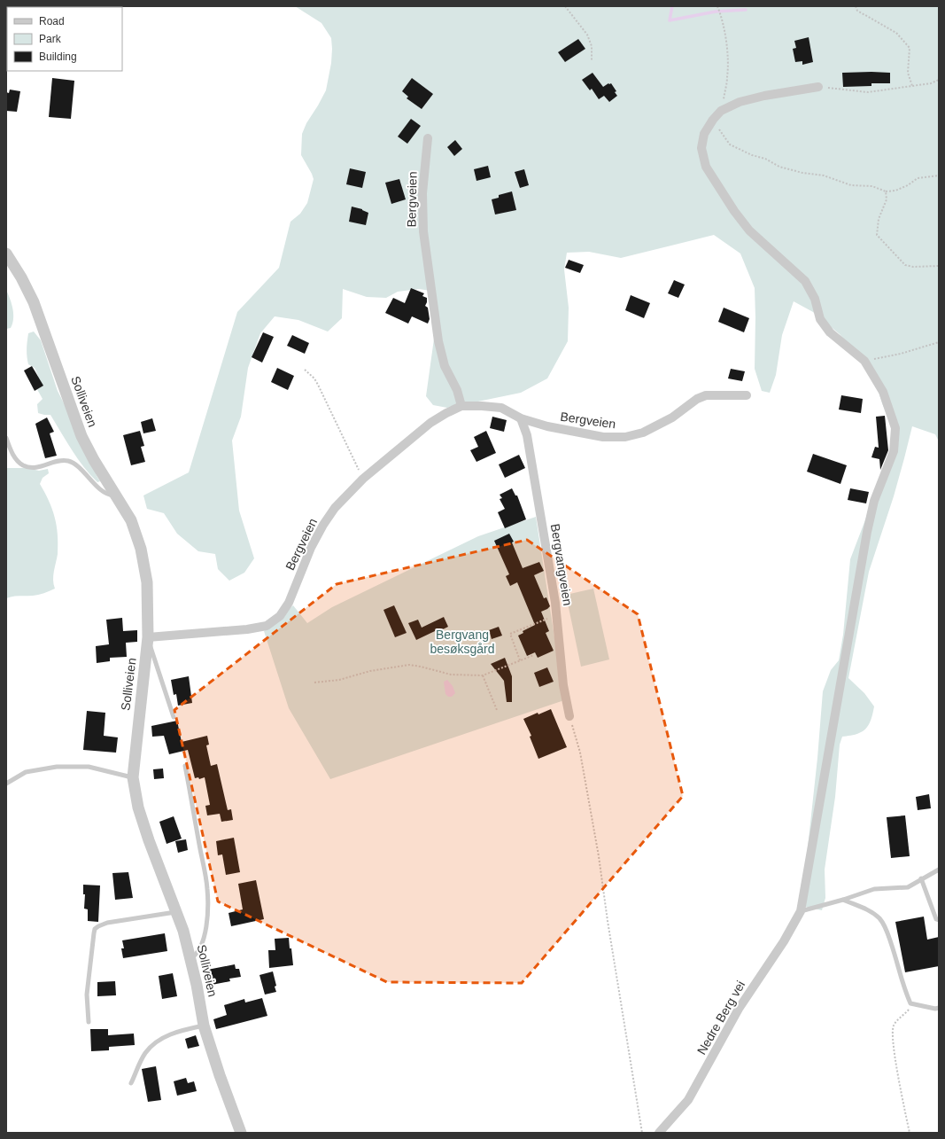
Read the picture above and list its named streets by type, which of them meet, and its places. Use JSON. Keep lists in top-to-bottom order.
{
  "streets": {
    "street": [
      "Bergveien",
      "Solliveien",
      "Bergvangveien",
      "Nedre Berg vei"
    ]
  },
  "crossings": [
    ["Bergveien", "Solliveien"],
    ["Bergveien", "Bergvangveien"]
  ],
  "parks": ["Bergvang besøksgård"],
  "legend": ["Road", "Park", "Building"]
}
